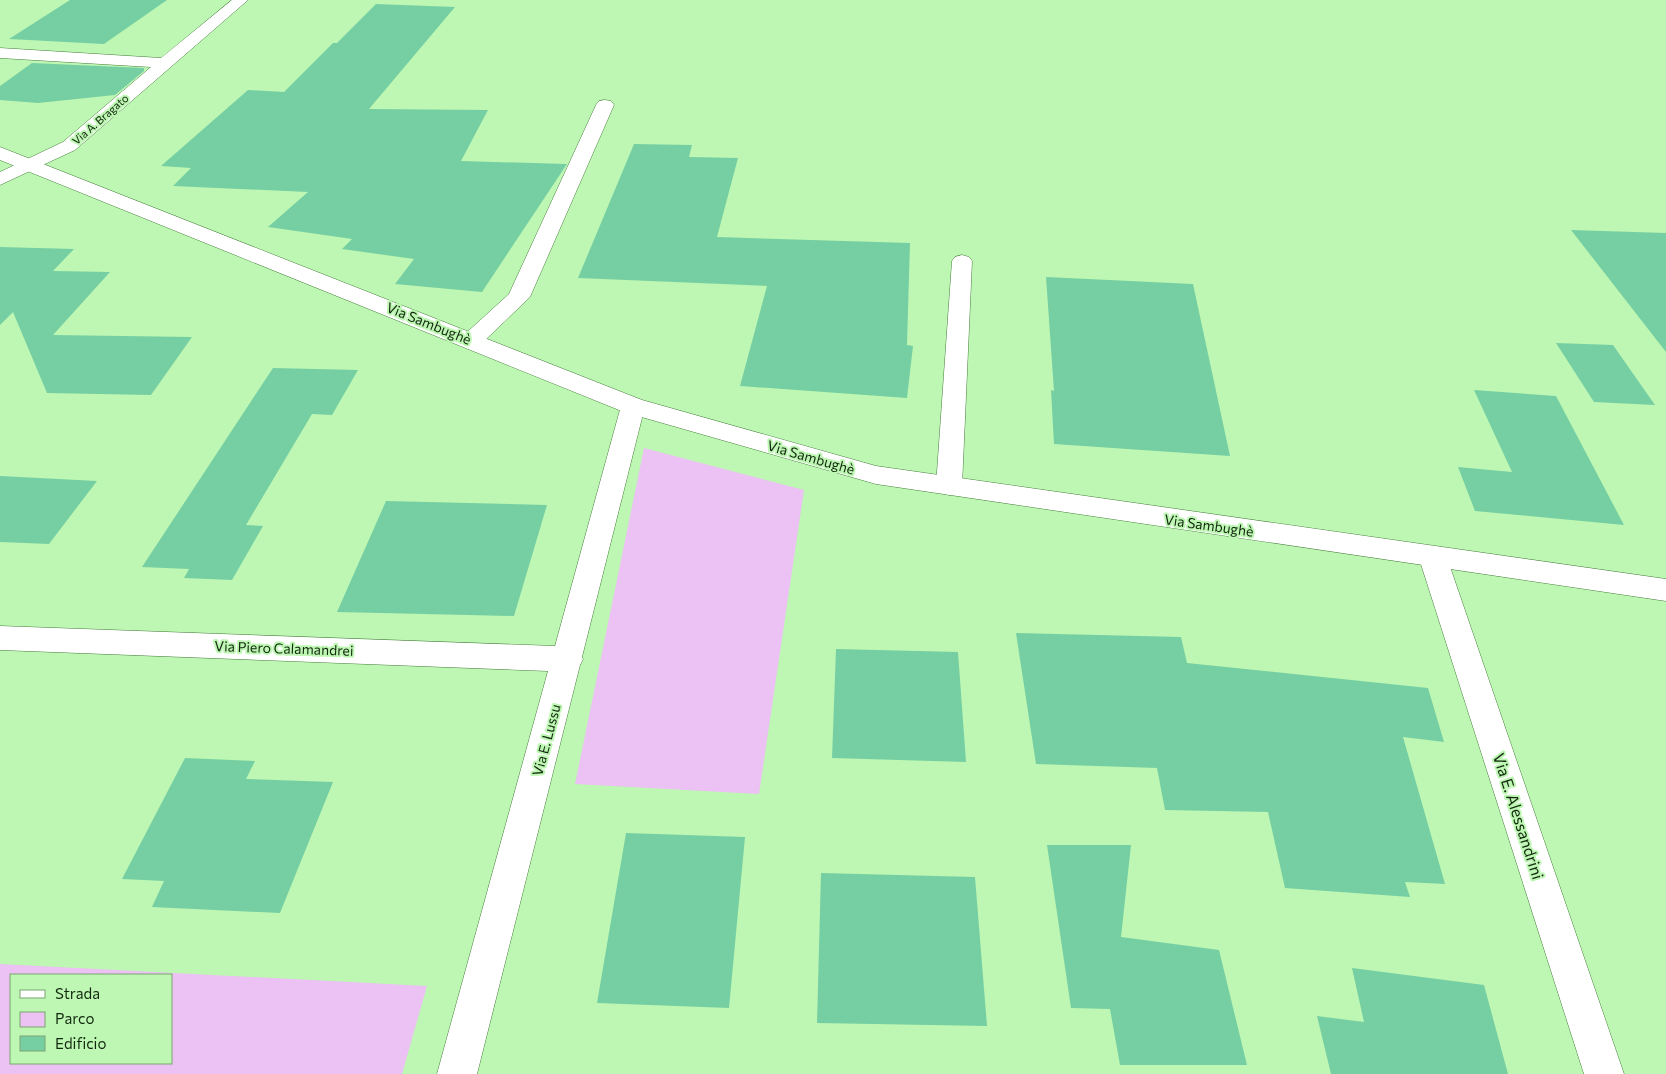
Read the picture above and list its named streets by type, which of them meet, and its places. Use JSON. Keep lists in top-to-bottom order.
{
  "streets": {
    "street": [
      "Via A. Bragato",
      "Via Sambughè",
      "Via Piero Calamandrei",
      "Via E. Lussu",
      "Via E. Alessandrini"
    ]
  },
  "crossings": [
    ["Via A. Bragato", "Via Sambughè"],
    ["Via Sambughè", "Via E. Lussu"],
    ["Via Sambughè", "Via E. Alessandrini"],
    ["Via Piero Calamandrei", "Via E. Lussu"]
  ],
  "legend": ["Strada", "Parco", "Edificio"]
}
